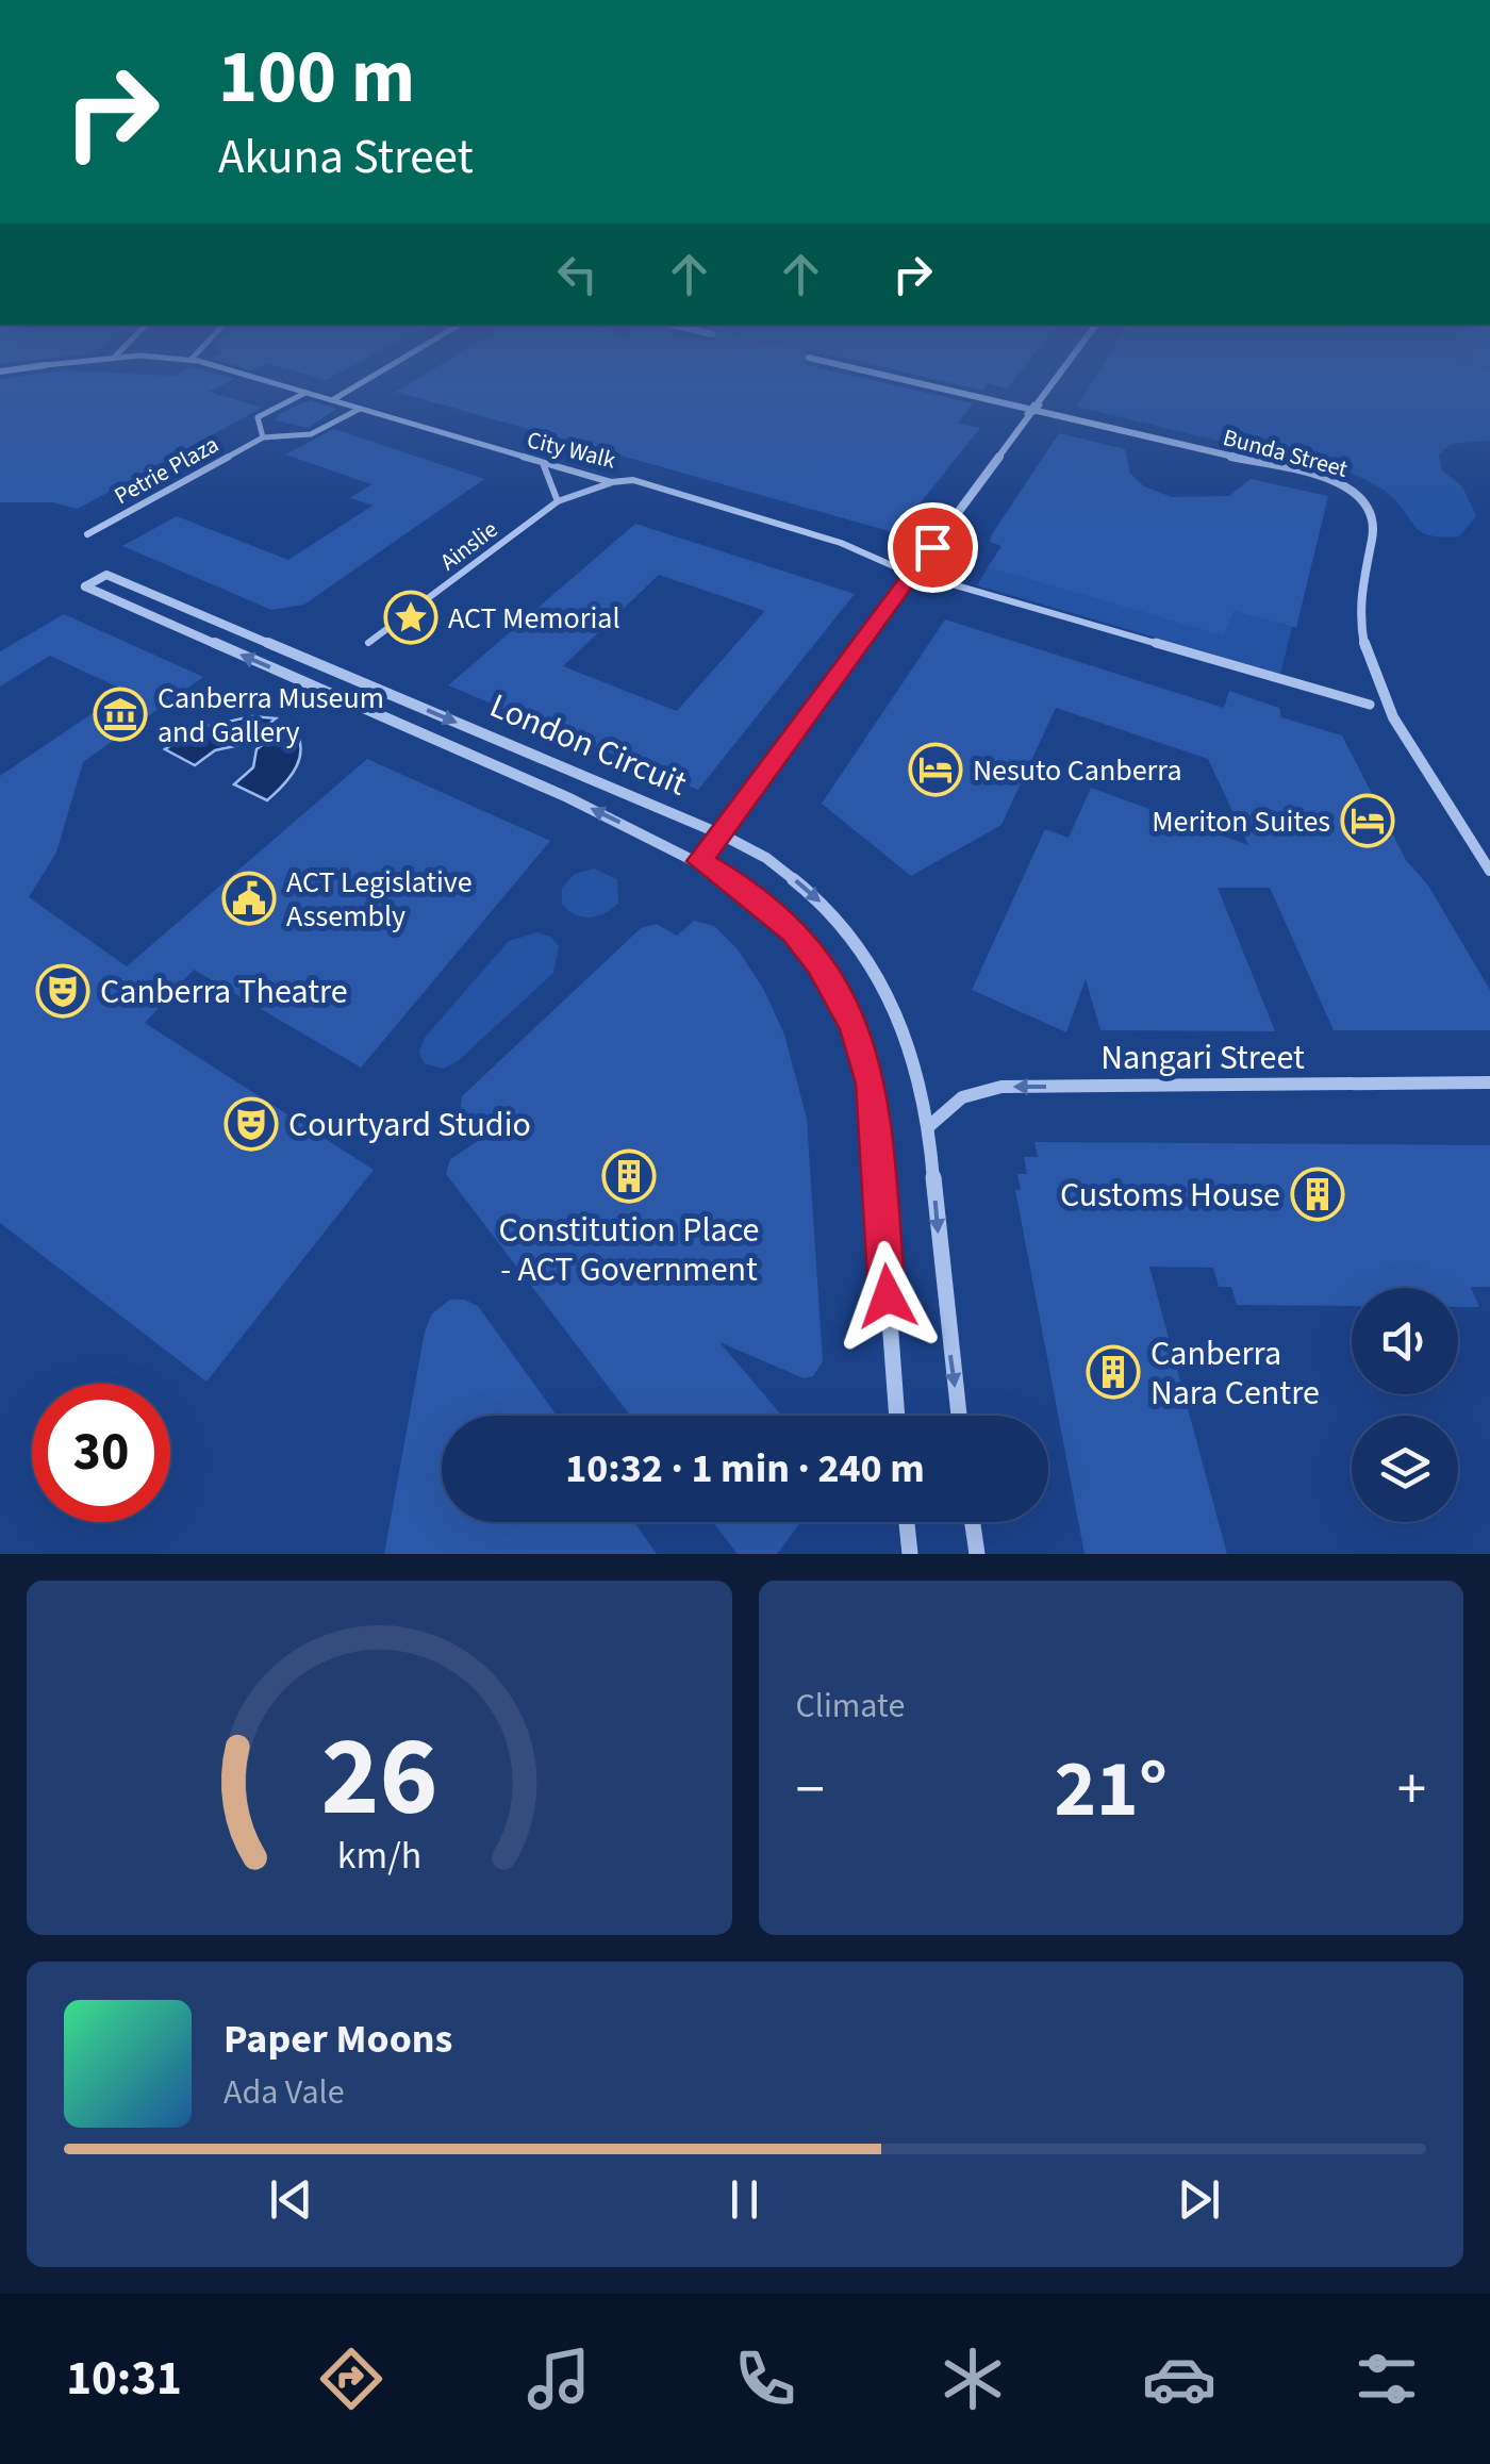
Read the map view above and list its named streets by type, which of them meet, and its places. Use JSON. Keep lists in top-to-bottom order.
{
  "streets": {
    "street": [
      "City Walk",
      "Bunda Street",
      "Petrie Plaza",
      "Ainslie",
      "London Circuit",
      "Nangari Street"
    ]
  },
  "crossings": [
    ["City Walk", "Petrie Plaza"],
    ["City Walk", "Ainslie"],
    ["London Circuit", "Nangari Street"]
  ],
  "one_way": ["Nangari Street"],
  "places": {
    "place": ["ACT Memorial"],
    "museum": ["Canberra Museum and Gallery"],
    "hotel": ["Nesuto Canberra", "Meriton Suites"],
    "public building": ["ACT Legislative Assembly"],
    "theatre": ["Canberra Theatre", "Courtyard Studio"],
    "building": ["Constitution Place - ACT Government", "Customs House", "Canberra Nara Centre"]
  },
  "page": {
    "turn": ["100 m", "Akuna Street"],
    "limit": "30",
    "trip": "10:32 · 1 min · 240 m",
    "tile": "Climate",
    "heat": ["−", "21°", "+"],
    "song": ["Paper Moons", "Ada Vale"],
    "tabs": "10:31",
    "gauge": ["26", "km/h"]
  }
}
